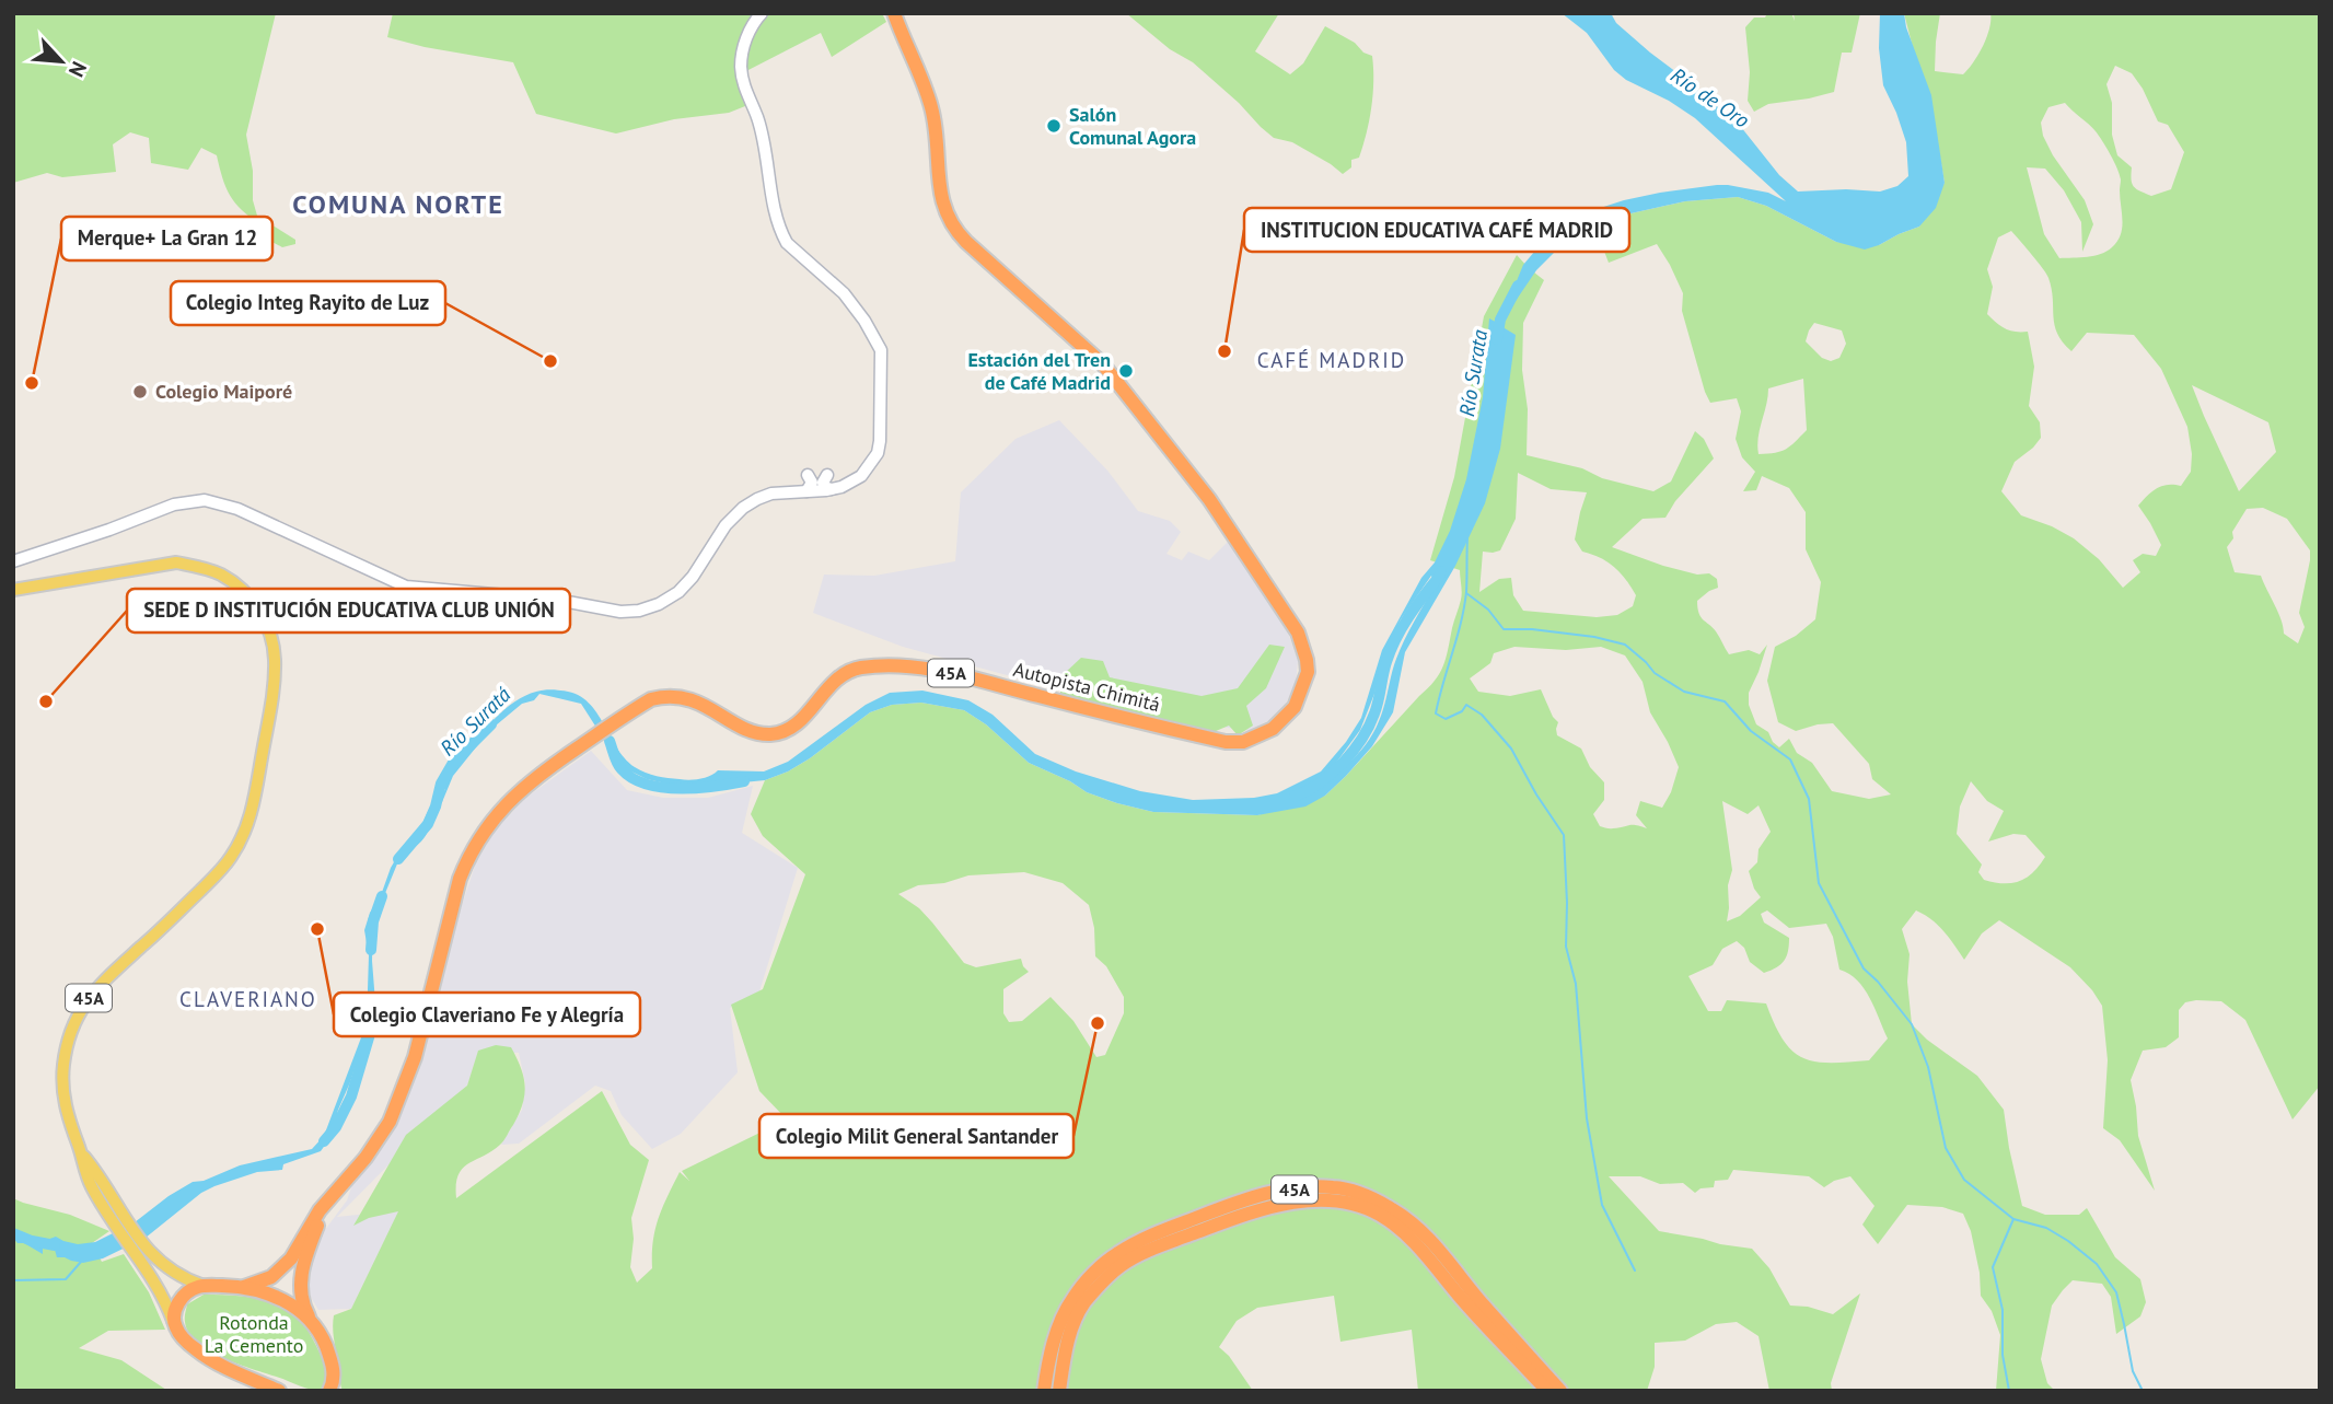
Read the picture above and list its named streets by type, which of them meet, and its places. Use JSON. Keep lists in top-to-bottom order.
{
  "streets": {
    "highway": ["45A", "Autopista Chimitá"]
  },
  "crossings": [
    ["45A", "Autopista Chimitá"]
  ],
  "districts": ["COMUNA NORTE", "CAFÉ MADRID", "CLAVERIANO"],
  "water": ["Río de Oro", "Río Surata", "Río Suratá"],
  "parks": ["Rotonda La Cemento"],
  "places": [
    "Salón Comunal Agora",
    "INSTITUCION EDUCATIVA CAFÉ MADRID",
    "Colegio Integ Rayito de Luz",
    "Estación del Tren de Café Madrid",
    "Merque+ La Gran 12",
    "Colegio Maiporé",
    "SEDE D INSTITUCIÓN EDUCATIVA CLUB UNIÓN",
    "Colegio Claveriano Fe y Alegría",
    "Colegio Milit General Santander"
  ],
  "north": "bottom right"
}
